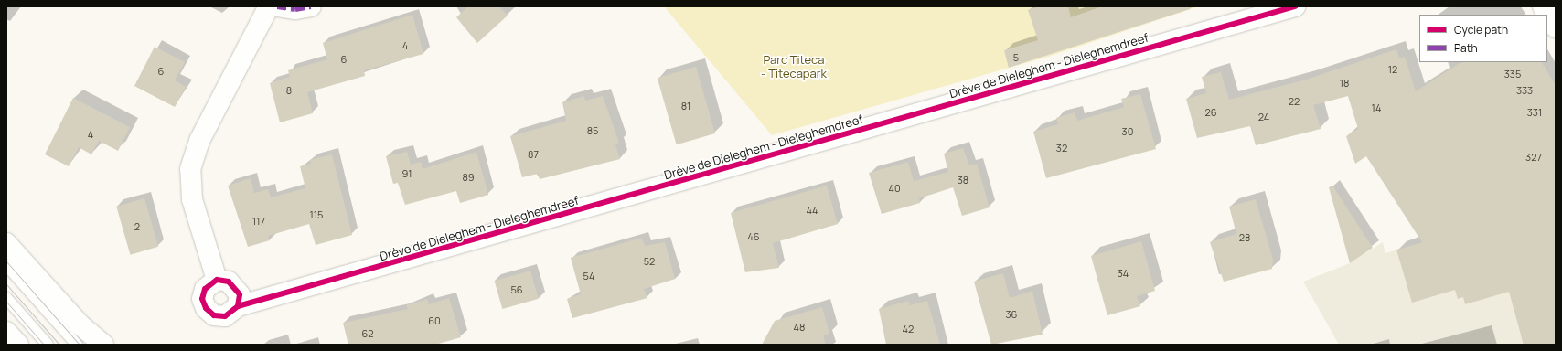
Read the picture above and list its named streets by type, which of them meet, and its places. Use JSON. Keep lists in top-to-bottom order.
{
  "streets": {
    "street": ["Drève de Dieleghem - Dieleghemdreef"]
  },
  "parks": ["Parc Titeca - Titecapark"],
  "house_numbers": [
    "4",
    "5",
    "6",
    "12",
    "6",
    "335",
    "18",
    "8",
    "333",
    "22",
    "81",
    "14",
    "26",
    "331",
    "24",
    "85",
    "30",
    "4",
    "32",
    "87",
    "327",
    "91",
    "89",
    "38",
    "40",
    "44",
    "115",
    "117",
    "2",
    "46",
    "28",
    "52",
    "34",
    "54",
    "56",
    "36",
    "60",
    "48",
    "42",
    "62"
  ],
  "legend": ["Cycle path", "Path"]
}
